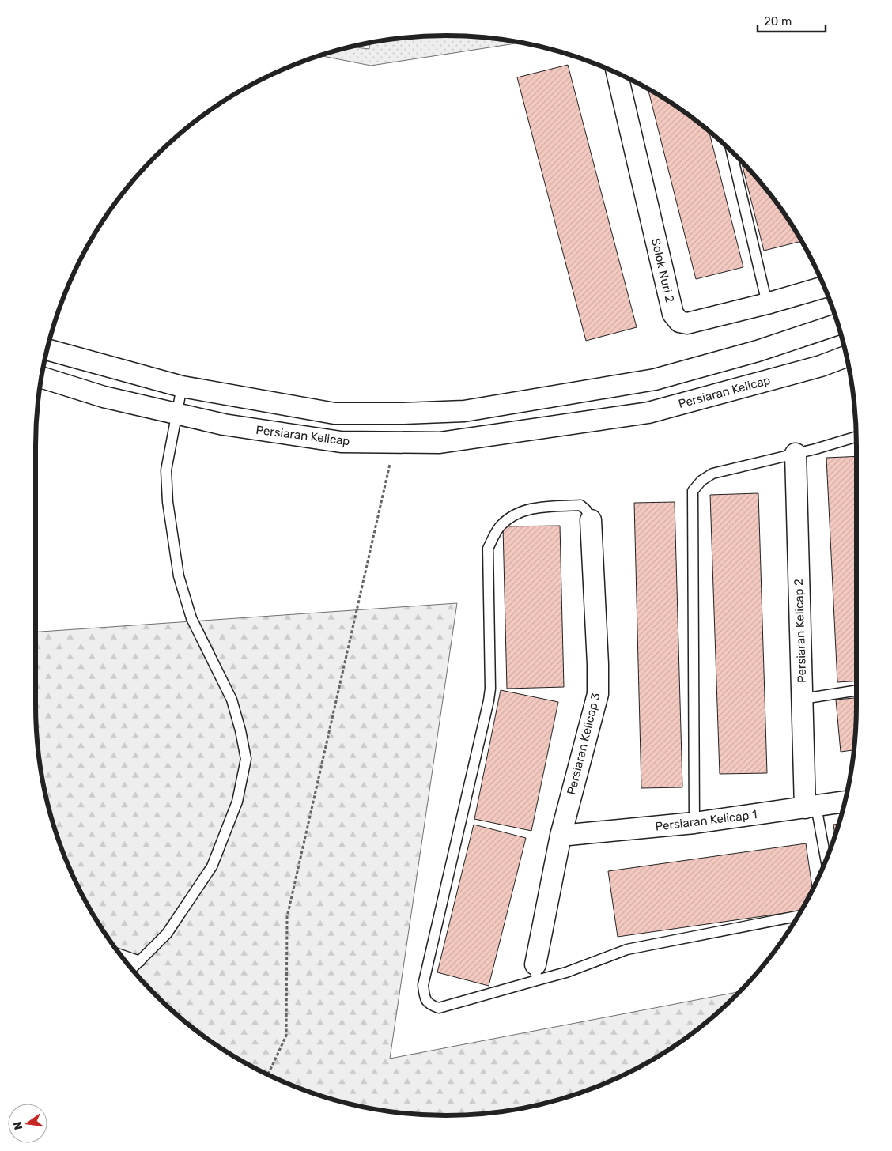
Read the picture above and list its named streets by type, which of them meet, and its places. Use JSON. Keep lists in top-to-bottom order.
{
  "streets": {
    "street": [
      "Solok Nuri 2",
      "Persiaran Kelicap",
      "Persiaran Kelicap 2",
      "Persiaran Kelicap 3",
      "Persiaran Kelicap 1"
    ]
  },
  "crossings": [
    ["Persiaran Kelicap 2", "Persiaran Kelicap 1"],
    ["Persiaran Kelicap 3", "Persiaran Kelicap 1"]
  ],
  "scale_bar": "20 m",
  "north": "left"
}
